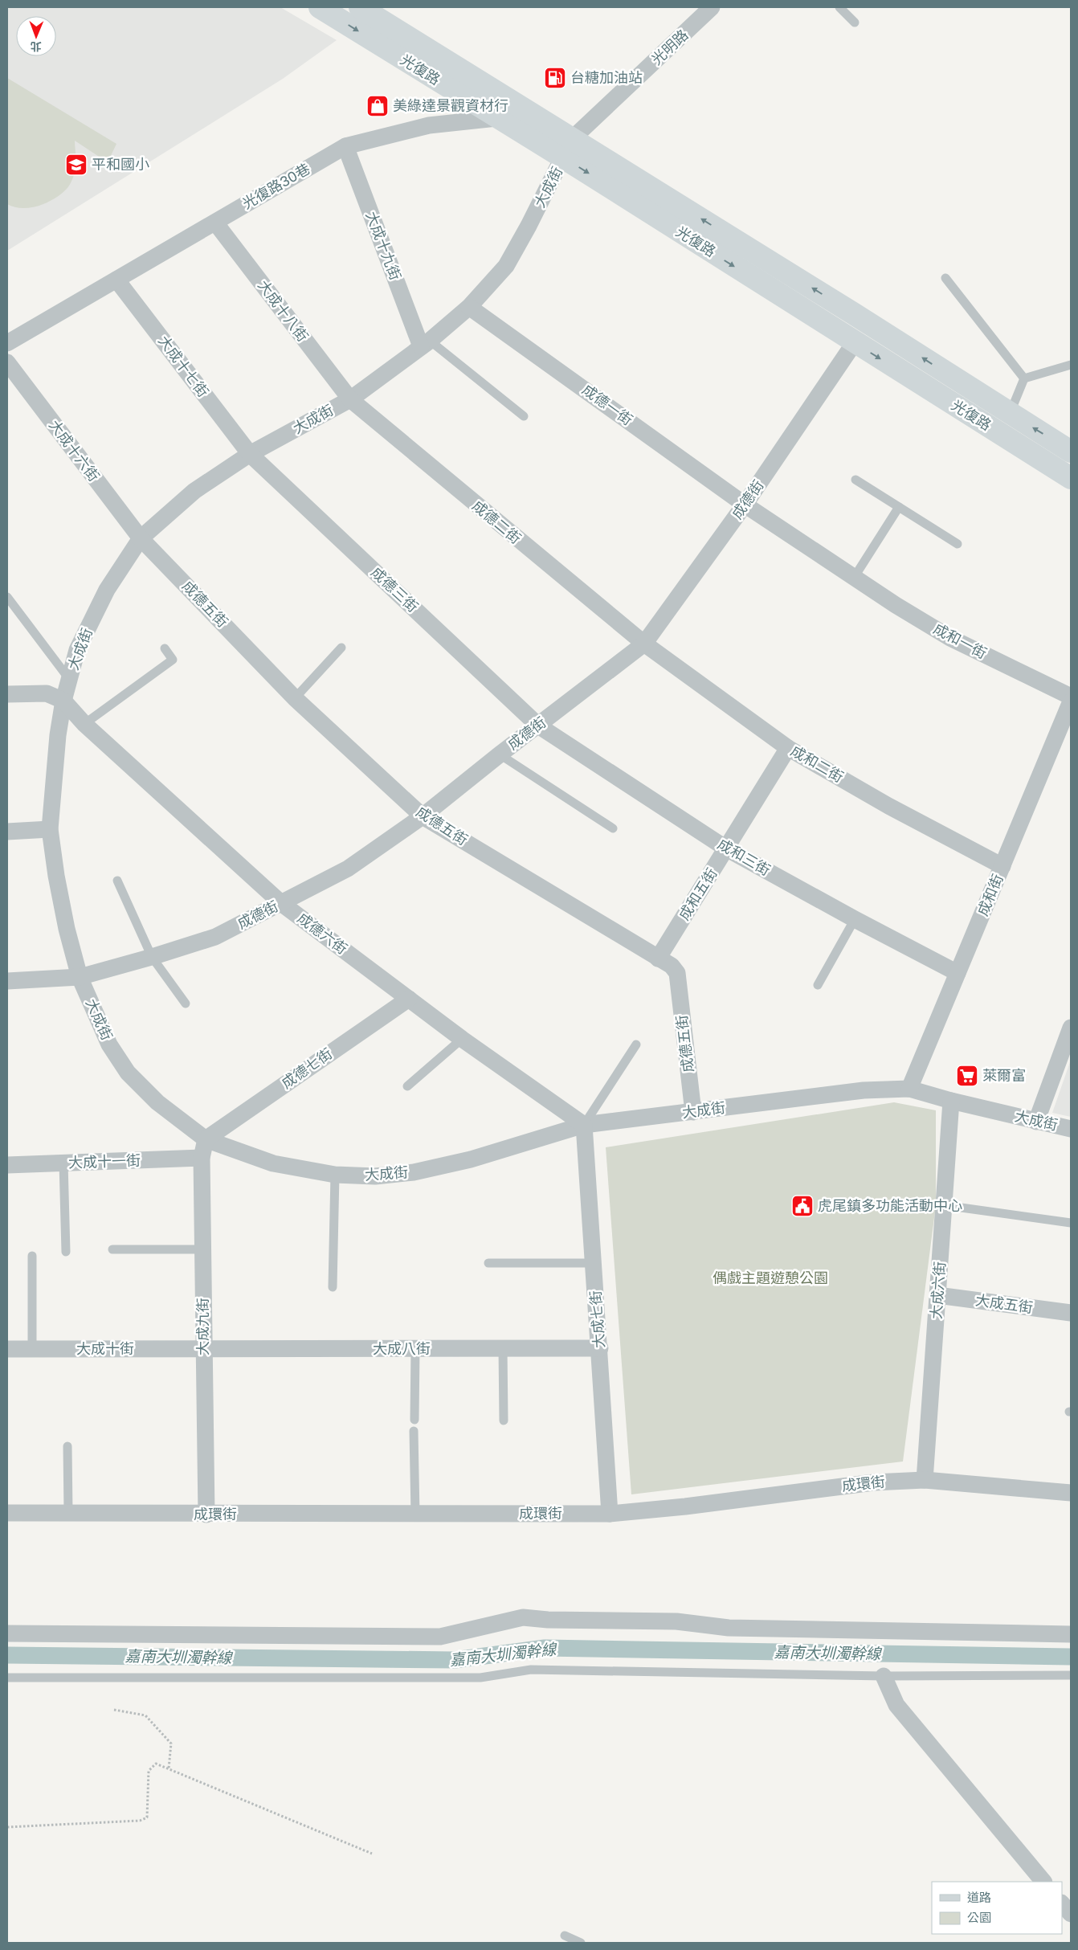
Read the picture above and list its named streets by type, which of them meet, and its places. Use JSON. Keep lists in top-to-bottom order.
{
  "streets": {
    "main road": ["光復路"],
    "street": [
      "光明路",
      "光復路30巷",
      "大成街",
      "大成十九街",
      "大成十八街",
      "大成十七街",
      "成德一街",
      "大成十六街",
      "成德街",
      "成德二街",
      "成德三街",
      "成德五街",
      "成和一街",
      "成和二街",
      "成和三街",
      "成和五街",
      "成和街",
      "成德六街",
      "成德七街",
      "大成十一街",
      "大成六街",
      "大成五街",
      "大成七街",
      "大成九街",
      "大成十街",
      "大成八街",
      "成環街"
    ]
  },
  "crossings": [
    ["光明路", "光復路"],
    ["光明路", "大成街"],
    ["光復路", "光復路30巷"],
    ["光復路", "大成街"],
    ["光復路", "成德街"],
    ["光復路30巷", "大成十九街"],
    ["光復路30巷", "大成十八街"],
    ["光復路30巷", "大成十七街"],
    ["大成街", "大成十九街"],
    ["大成街", "大成十八街"],
    ["大成街", "大成十七街"],
    ["大成街", "成德一街"],
    ["大成街", "大成十六街"],
    ["大成街", "成德街"],
    ["大成街", "成德二街"],
    ["大成街", "成德三街"],
    ["大成街", "成德五街"],
    ["大成街", "成和街"],
    ["大成街", "成德六街"],
    ["大成街", "成德七街"],
    ["大成街", "大成六街"],
    ["大成街", "大成七街"],
    ["大成街", "大成九街"],
    ["大成十八街", "成德二街"],
    ["大成十七街", "成德三街"],
    ["成德一街", "成德街"],
    ["成德一街", "成和一街"],
    ["大成十六街", "成德五街"],
    ["成德街", "成德二街"],
    ["成德街", "成德三街"],
    ["成德街", "成德五街"],
    ["成德街", "成和一街"],
    ["成德街", "成和二街"],
    ["成德街", "成和三街"],
    ["成德街", "成德六街"],
    ["成德二街", "成和二街"],
    ["成德三街", "成和三街"],
    ["成德五街", "成和五街"],
    ["成和二街", "成和五街"],
    ["成和二街", "成和街"],
    ["成和三街", "成和五街"],
    ["成和三街", "成和街"],
    ["成德六街", "成德七街"],
    ["成德六街", "大成七街"],
    ["成德七街", "大成九街"],
    ["大成十一街", "大成九街"],
    ["大成六街", "大成五街"],
    ["大成六街", "成環街"],
    ["大成七街", "大成八街"],
    ["大成七街", "成環街"],
    ["大成九街", "大成十街"],
    ["大成九街", "大成八街"],
    ["大成九街", "成環街"],
    ["大成十街", "大成八街"]
  ],
  "water": ["嘉南大圳濁幹線"],
  "parks": ["偶戲主題遊憩公園"],
  "places": {
    "fuel station": ["台糖加油站"],
    "shop": ["美綠達景觀資材行"],
    "school or university": ["平和國小"],
    "supermarket": ["萊爾富"],
    "public building": ["虎尾鎮多功能活動中心"]
  },
  "legend": ["道路", "公園"],
  "north": "bottom"
}
